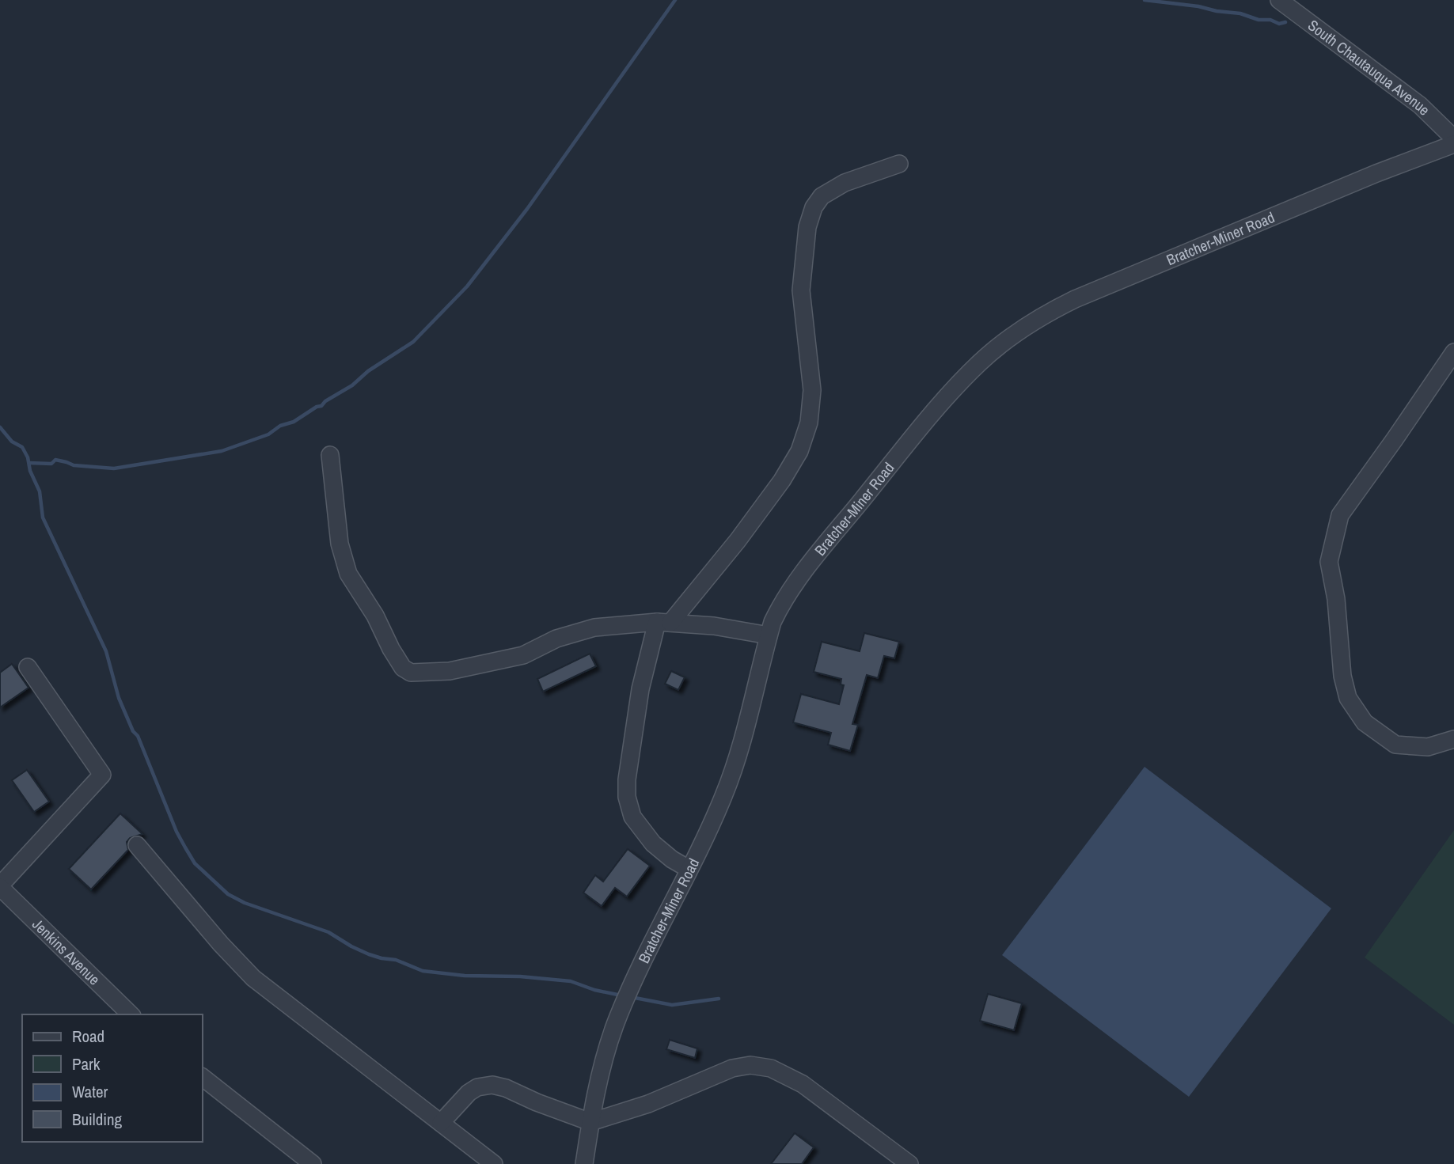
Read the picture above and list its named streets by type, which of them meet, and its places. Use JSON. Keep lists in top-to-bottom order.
{
  "streets": {
    "street": ["South Chautauqua Avenue", "Bratcher-Miner Road", "Jenkins Avenue"]
  },
  "legend": [
    "Road",
    "Park",
    "Water",
    "Building"
  ]
}
